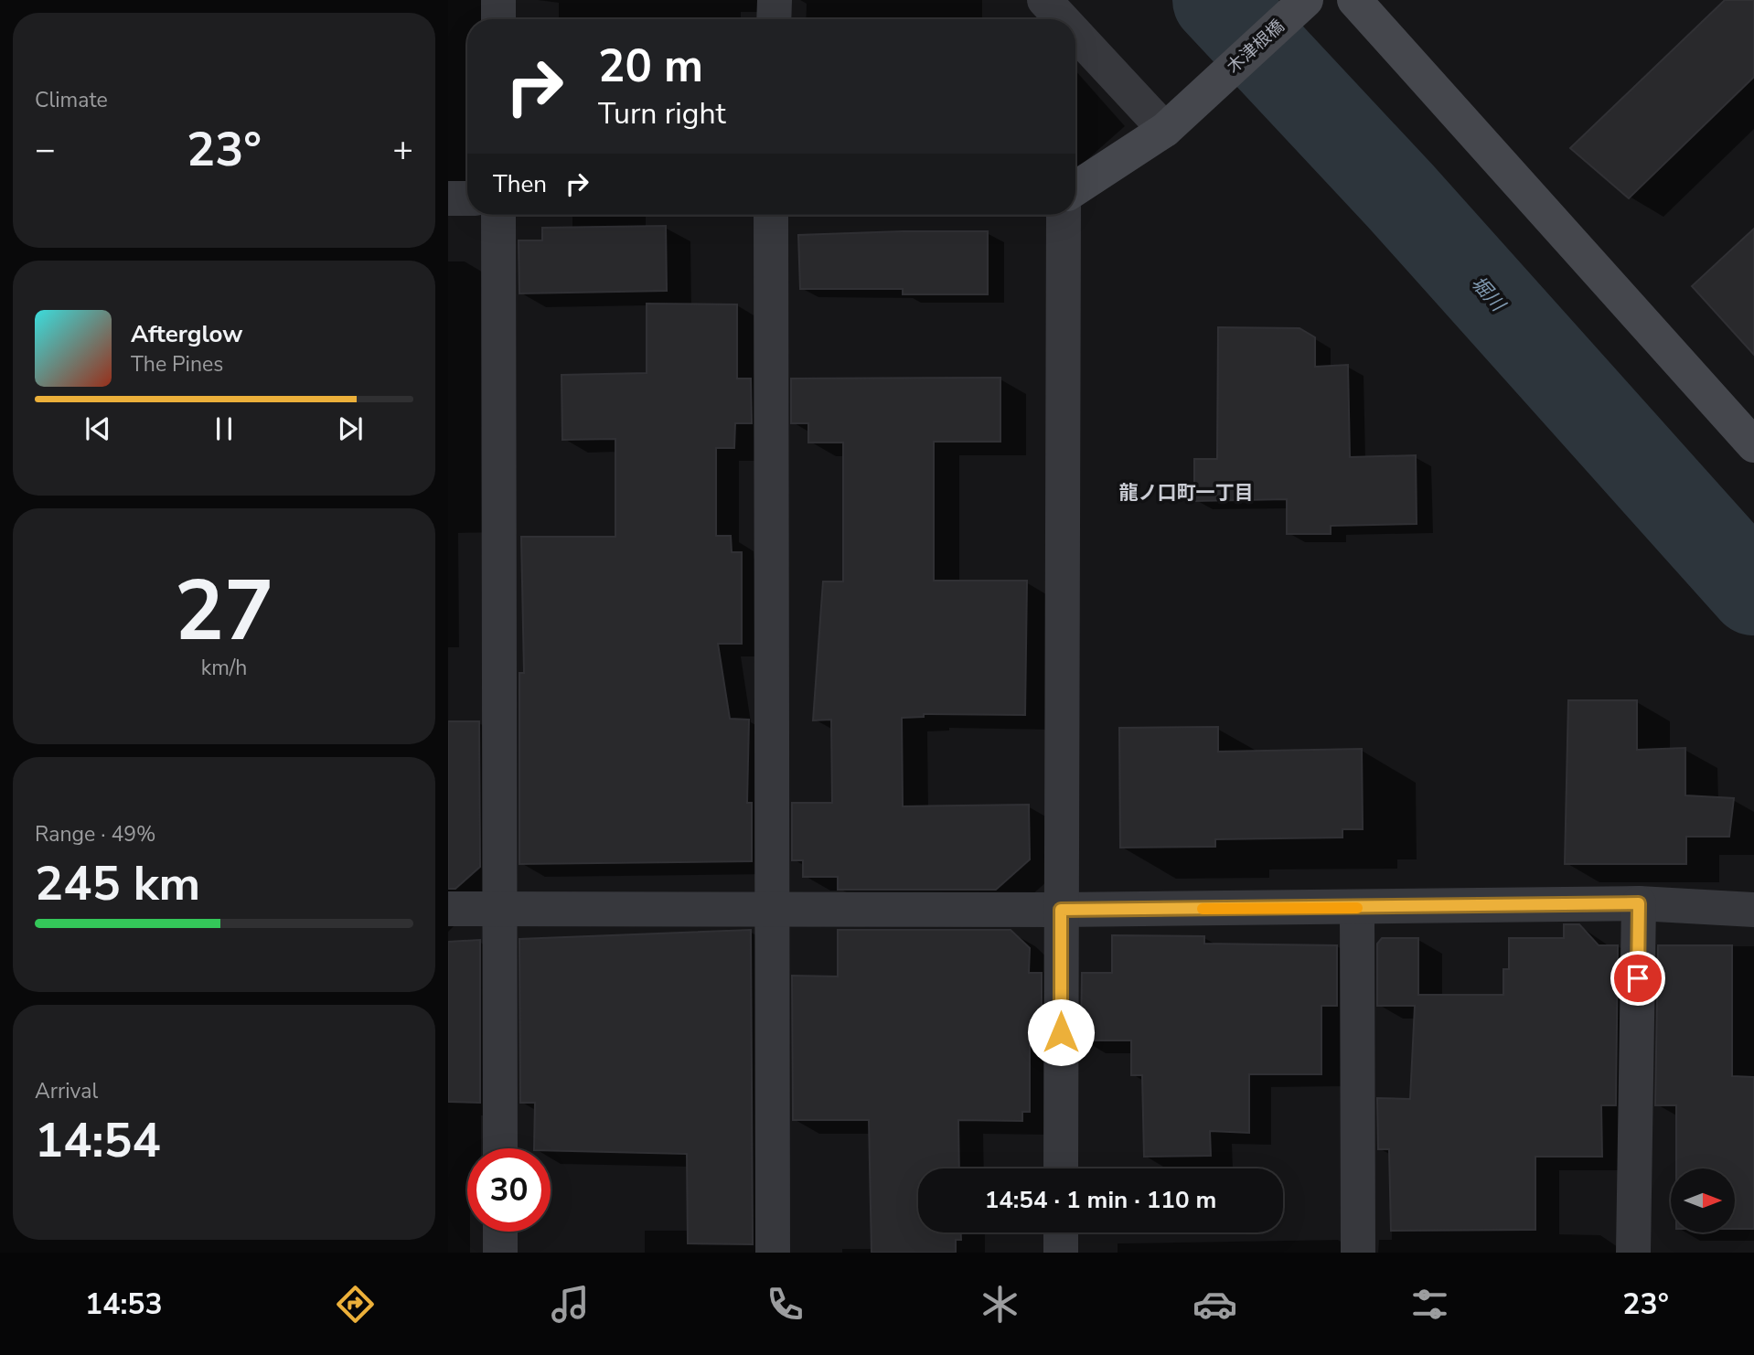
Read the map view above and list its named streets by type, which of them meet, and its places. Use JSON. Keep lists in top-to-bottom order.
{
  "streets": {
    "street": ["木津根橋"]
  },
  "districts": ["龍ノ口町一丁目"],
  "water": ["堀川"],
  "north": "right",
  "page": {
    "tile": [
      "Climate",
      ["27", "km/h"],
      ["Range · 49%", "245 km"],
      ["Arrival", "14:54"]
    ],
    "turn": ["20 m", "Turn right"],
    "heat": ["−", "23°", "+"],
    "then": "Then",
    "song": ["Afterglow", "The Pines"],
    "limit": "30",
    "trip": "14:54 · 1 min · 110 m",
    "tabs": ["14:53", "23°"]
  }
}
